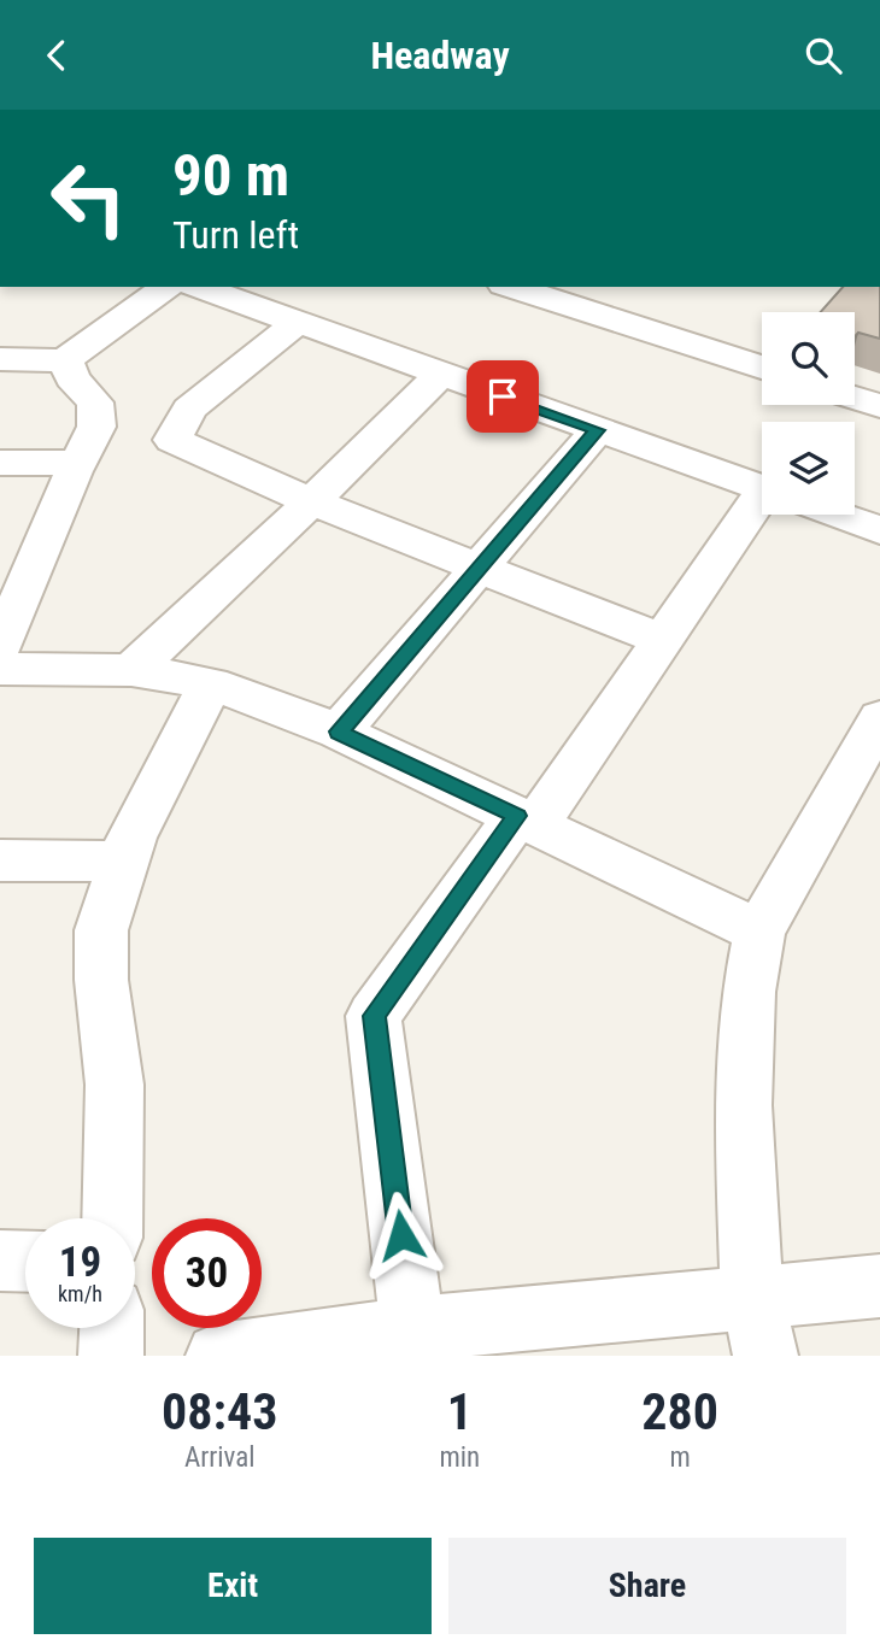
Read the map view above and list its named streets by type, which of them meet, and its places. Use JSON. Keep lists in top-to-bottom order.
{
  "page": {
    "header": "Headway",
    "turn": ["90 m", "Turn left"],
    "speed": "19 km/h",
    "limit": "30",
    "eta": [
      "08:43",
      "Arrival",
      "1",
      "min",
      "280",
      "m"
    ],
    "buttons": ["Exit", "Share"]
  }
}
